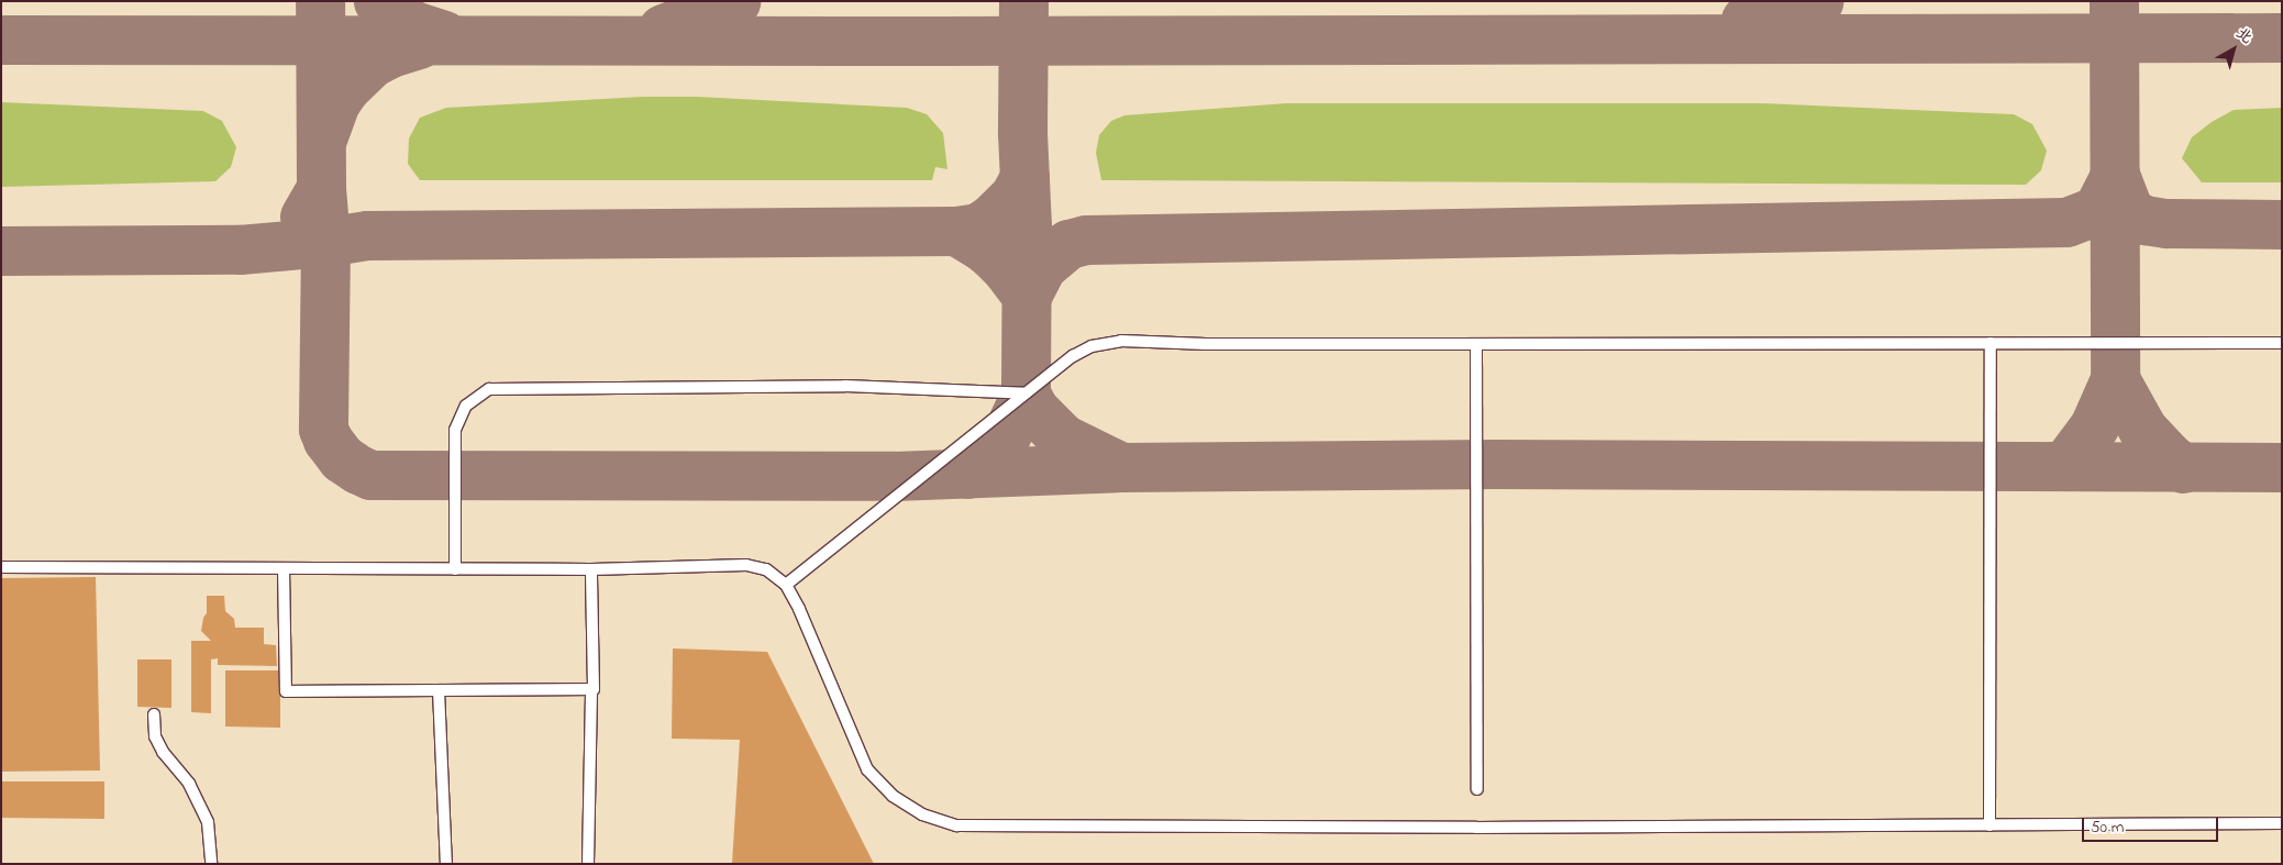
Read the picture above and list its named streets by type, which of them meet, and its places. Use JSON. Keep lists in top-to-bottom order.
{
  "scale_bar": "50 m",
  "north": "top right"
}
